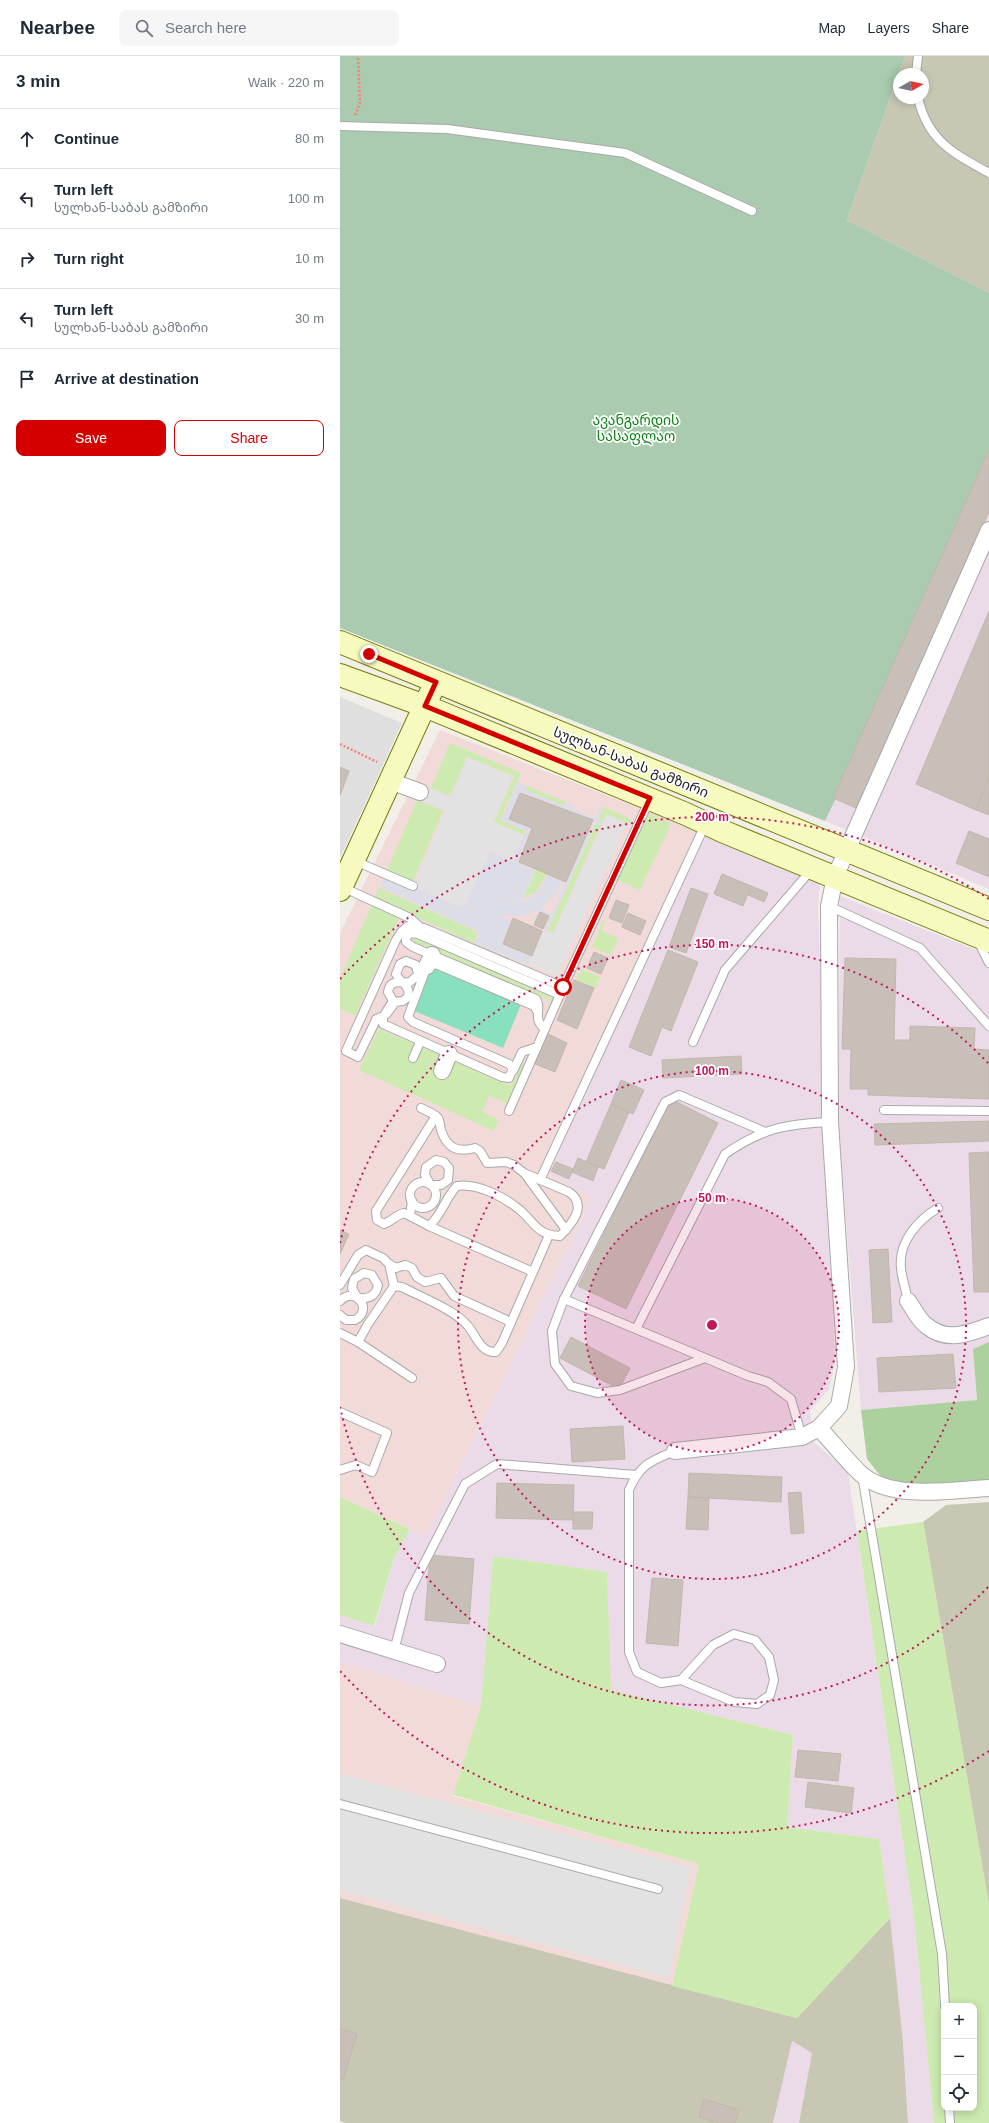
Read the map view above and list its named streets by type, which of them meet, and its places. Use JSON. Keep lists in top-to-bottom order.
{
  "streets": {
    "main road": ["სულხან-საბას გამზირი"]
  },
  "parks": ["ავანგარდის სასაფლაო"],
  "north": "right",
  "page": {
    "header": "Nearbee",
    "search": "Search here",
    "nav": ["Map", "Layers", "Share"],
    "heading": ["3 min", "Walk · 220 m"],
    "list": [
      ["Continue", "80 m"],
      ["Turn left", "სულხან-საბას გამზირი", "100 m"],
      ["Turn right", "10 m"],
      ["Turn left", "სულხან-საბას გამზირი", "30 m"],
      "Arrive at destination"
    ],
    "buttons": ["Save", "Share"],
    "map_buttons": ["+", "−"]
  },
  "rings": [
    "200 m",
    "150 m",
    "100 m",
    "50 m"
  ]
}
